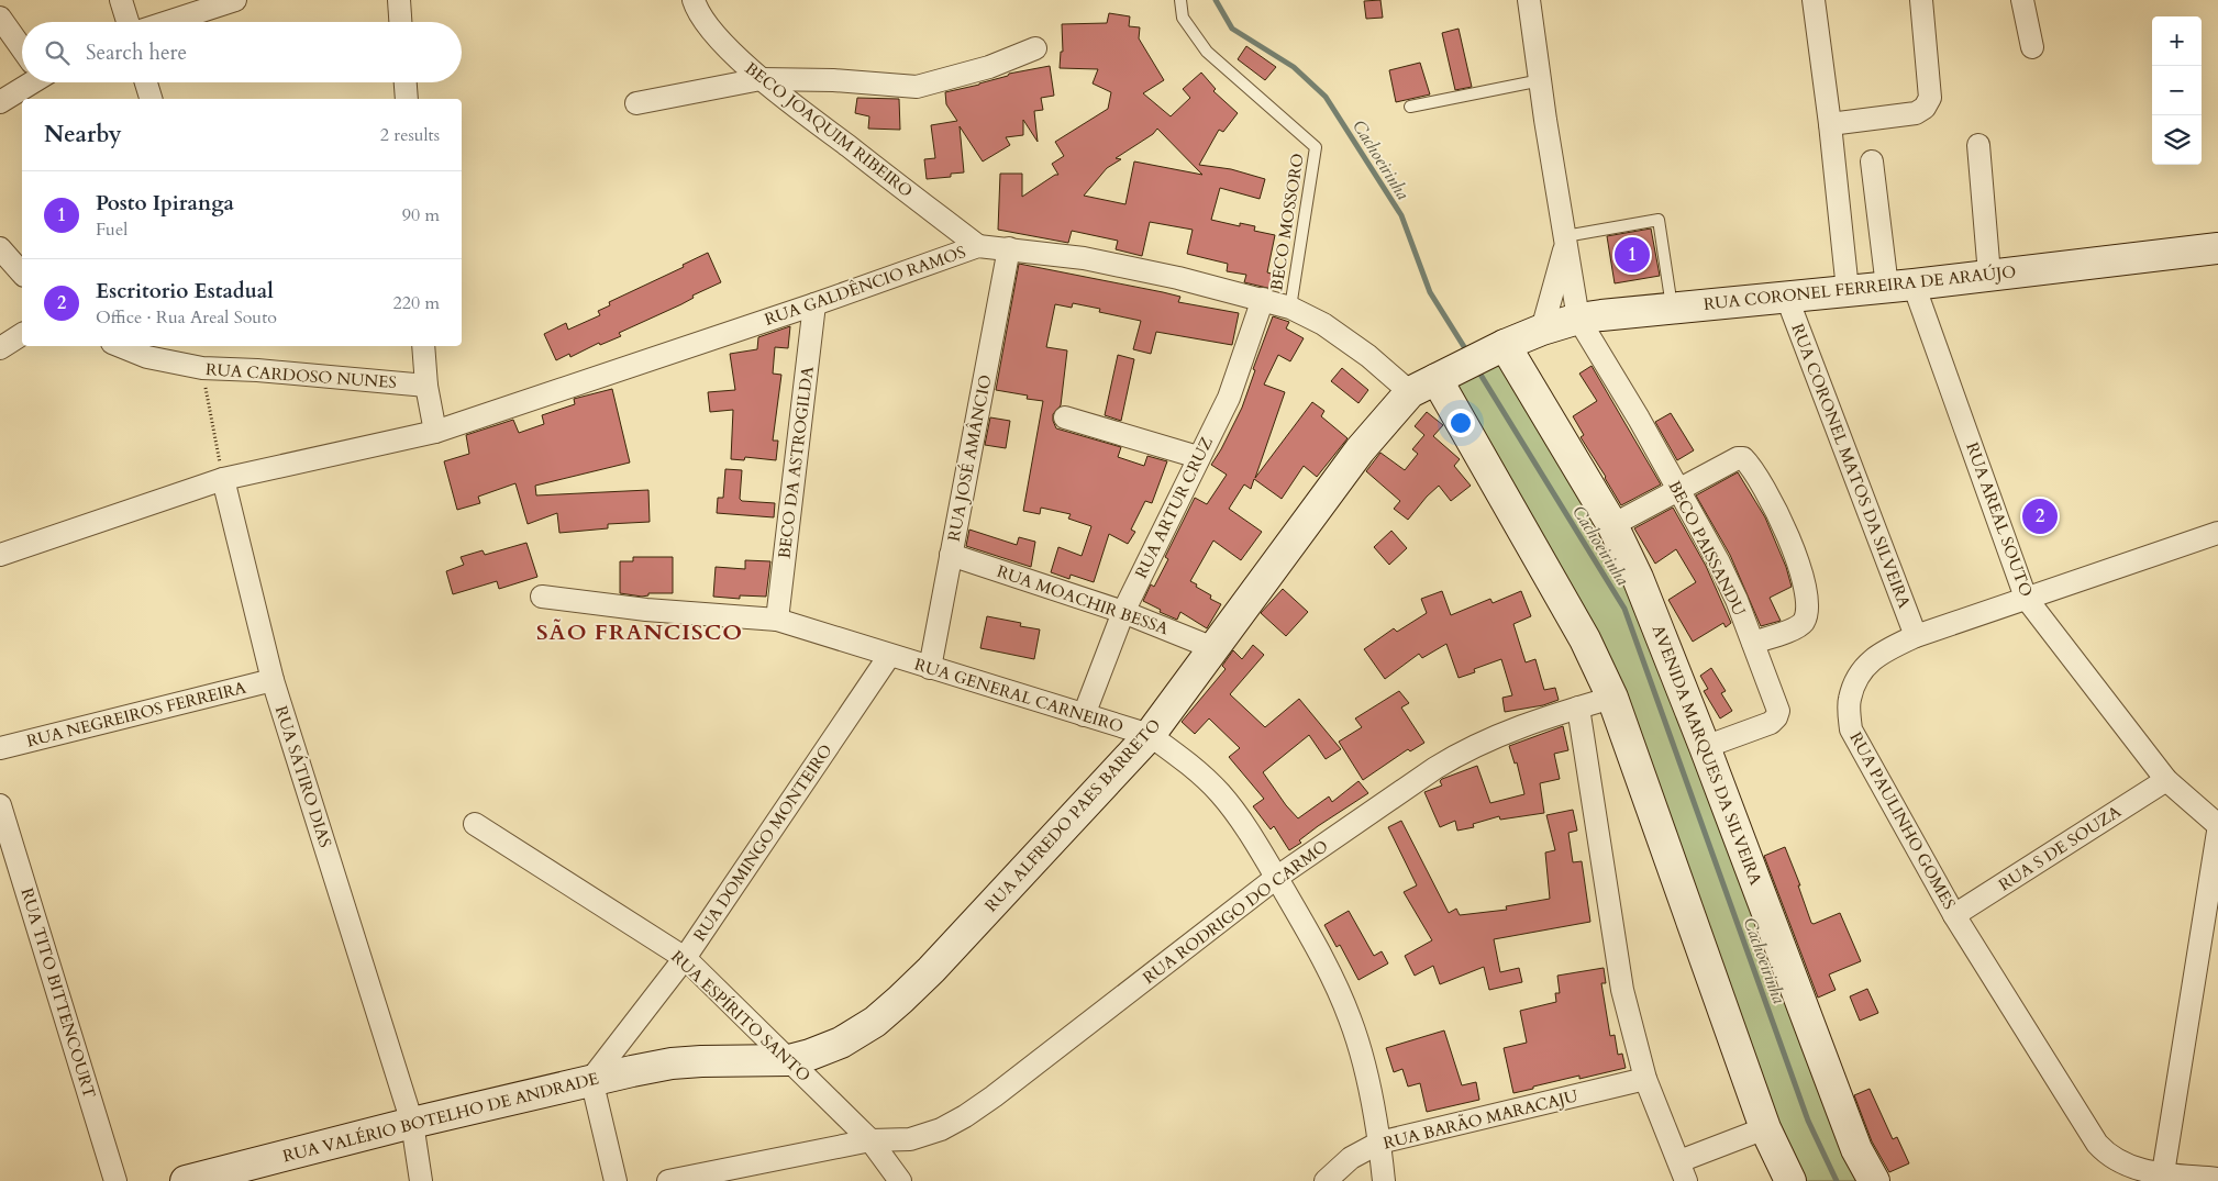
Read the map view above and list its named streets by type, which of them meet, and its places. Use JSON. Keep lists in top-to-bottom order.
{
  "streets": {
    "street": [
      "BECO JOAQUIM RIBEIRO",
      "RUA GALDÊNCIO RAMOS",
      "RUA CORONEL FERREIRA DE ARAÚJO",
      "RUA CARDOSO NUNES",
      "RUA JOSÉ AMÂNCIO",
      "BECO DA ASTROGILDA",
      "RUA CORONEL MATOS DA SILVEIRA",
      "RUA ARTUR CRUZ",
      "RUA AREAL SOUTO",
      "BECO PAISSANDU",
      "RUA MOACHIR BESSA",
      "RUA GENERAL CARNEIRO",
      "RUA NEGREIROS FERREIRA",
      "AVENIDA MARQUES DA SILVEIRA",
      "RUA SÁTIRO DIAS",
      "RUA ALFREDO PAES BARRETO",
      "RUA PAULINHO GOMES",
      "RUA DOMINGO MONTEIRO",
      "RUA S DE SOUZA",
      "RUA RODRIGO DO CARMO",
      "RUA TITO BITTENCOURT",
      "RUA ESPÍRITO SANTO",
      "RUA VALÉRIO BOTELHO DE ANDRADE",
      "RUA BARÃO MARACAJU"
    ],
    "lane": ["BECO MOSSORO"]
  },
  "crossings": [
    ["BECO JOAQUIM RIBEIRO", "RUA GALDÊNCIO RAMOS"],
    ["BECO MOSSORO", "RUA GALDÊNCIO RAMOS"],
    ["RUA GALDÊNCIO RAMOS", "RUA CORONEL FERREIRA DE ARAÚJO"],
    ["RUA GALDÊNCIO RAMOS", "RUA JOSÉ AMÂNCIO"],
    ["RUA GALDÊNCIO RAMOS", "BECO DA ASTROGILDA"],
    ["RUA GALDÊNCIO RAMOS", "RUA ARTUR CRUZ"],
    ["RUA GALDÊNCIO RAMOS", "RUA SÁTIRO DIAS"],
    ["RUA GALDÊNCIO RAMOS", "RUA ALFREDO PAES BARRETO"],
    ["RUA CORONEL FERREIRA DE ARAÚJO", "RUA CORONEL MATOS DA SILVEIRA"],
    ["RUA CORONEL FERREIRA DE ARAÚJO", "RUA AREAL SOUTO"],
    ["RUA CORONEL FERREIRA DE ARAÚJO", "BECO PAISSANDU"],
    ["RUA CORONEL FERREIRA DE ARAÚJO", "AVENIDA MARQUES DA SILVEIRA"],
    ["RUA CORONEL FERREIRA DE ARAÚJO", "RUA ALFREDO PAES BARRETO"],
    ["RUA JOSÉ AMÂNCIO", "RUA MOACHIR BESSA"],
    ["RUA JOSÉ AMÂNCIO", "RUA GENERAL CARNEIRO"],
    ["BECO DA ASTROGILDA", "RUA GENERAL CARNEIRO"],
    ["RUA CORONEL MATOS DA SILVEIRA", "RUA PAULINHO GOMES"],
    ["RUA ARTUR CRUZ", "RUA MOACHIR BESSA"],
    ["RUA ARTUR CRUZ", "RUA GENERAL CARNEIRO"],
    ["RUA AREAL SOUTO", "RUA PAULINHO GOMES"],
    ["RUA AREAL SOUTO", "RUA S DE SOUZA"],
    ["BECO PAISSANDU", "AVENIDA MARQUES DA SILVEIRA"],
    ["RUA MOACHIR BESSA", "RUA ALFREDO PAES BARRETO"],
    ["RUA GENERAL CARNEIRO", "RUA ALFREDO PAES BARRETO"],
    ["RUA GENERAL CARNEIRO", "RUA DOMINGO MONTEIRO"],
    ["RUA GENERAL CARNEIRO", "RUA RODRIGO DO CARMO"],
    ["RUA GENERAL CARNEIRO", "RUA BARÃO MARACAJU"],
    ["RUA NEGREIROS FERREIRA", "RUA SÁTIRO DIAS"],
    ["RUA SÁTIRO DIAS", "RUA VALÉRIO BOTELHO DE ANDRADE"],
    ["RUA ALFREDO PAES BARRETO", "RUA ESPÍRITO SANTO"],
    ["RUA ALFREDO PAES BARRETO", "RUA VALÉRIO BOTELHO DE ANDRADE"],
    ["RUA PAULINHO GOMES", "RUA S DE SOUZA"],
    ["RUA DOMINGO MONTEIRO", "RUA ESPÍRITO SANTO"],
    ["RUA DOMINGO MONTEIRO", "RUA VALÉRIO BOTELHO DE ANDRADE"],
    ["RUA RODRIGO DO CARMO", "RUA ESPÍRITO SANTO"]
  ],
  "districts": ["SÃO FRANCISCO"],
  "water": ["Cachoeirinha"],
  "page": {
    "map_buttons": ["+", "−"],
    "search": "Search here",
    "heading": ["Nearby", "2 results"],
    "list": [
      {
        "mark": "1",
        "name": "Posto Ipiranga",
        "note": "Fuel",
        "value": "90 m"
      },
      {
        "mark": "2",
        "name": "Escritorio Estadual",
        "note": "Office · Rua Areal Souto",
        "value": "220 m"
      }
    ],
    "pins": ["1", "2"]
  }
}
